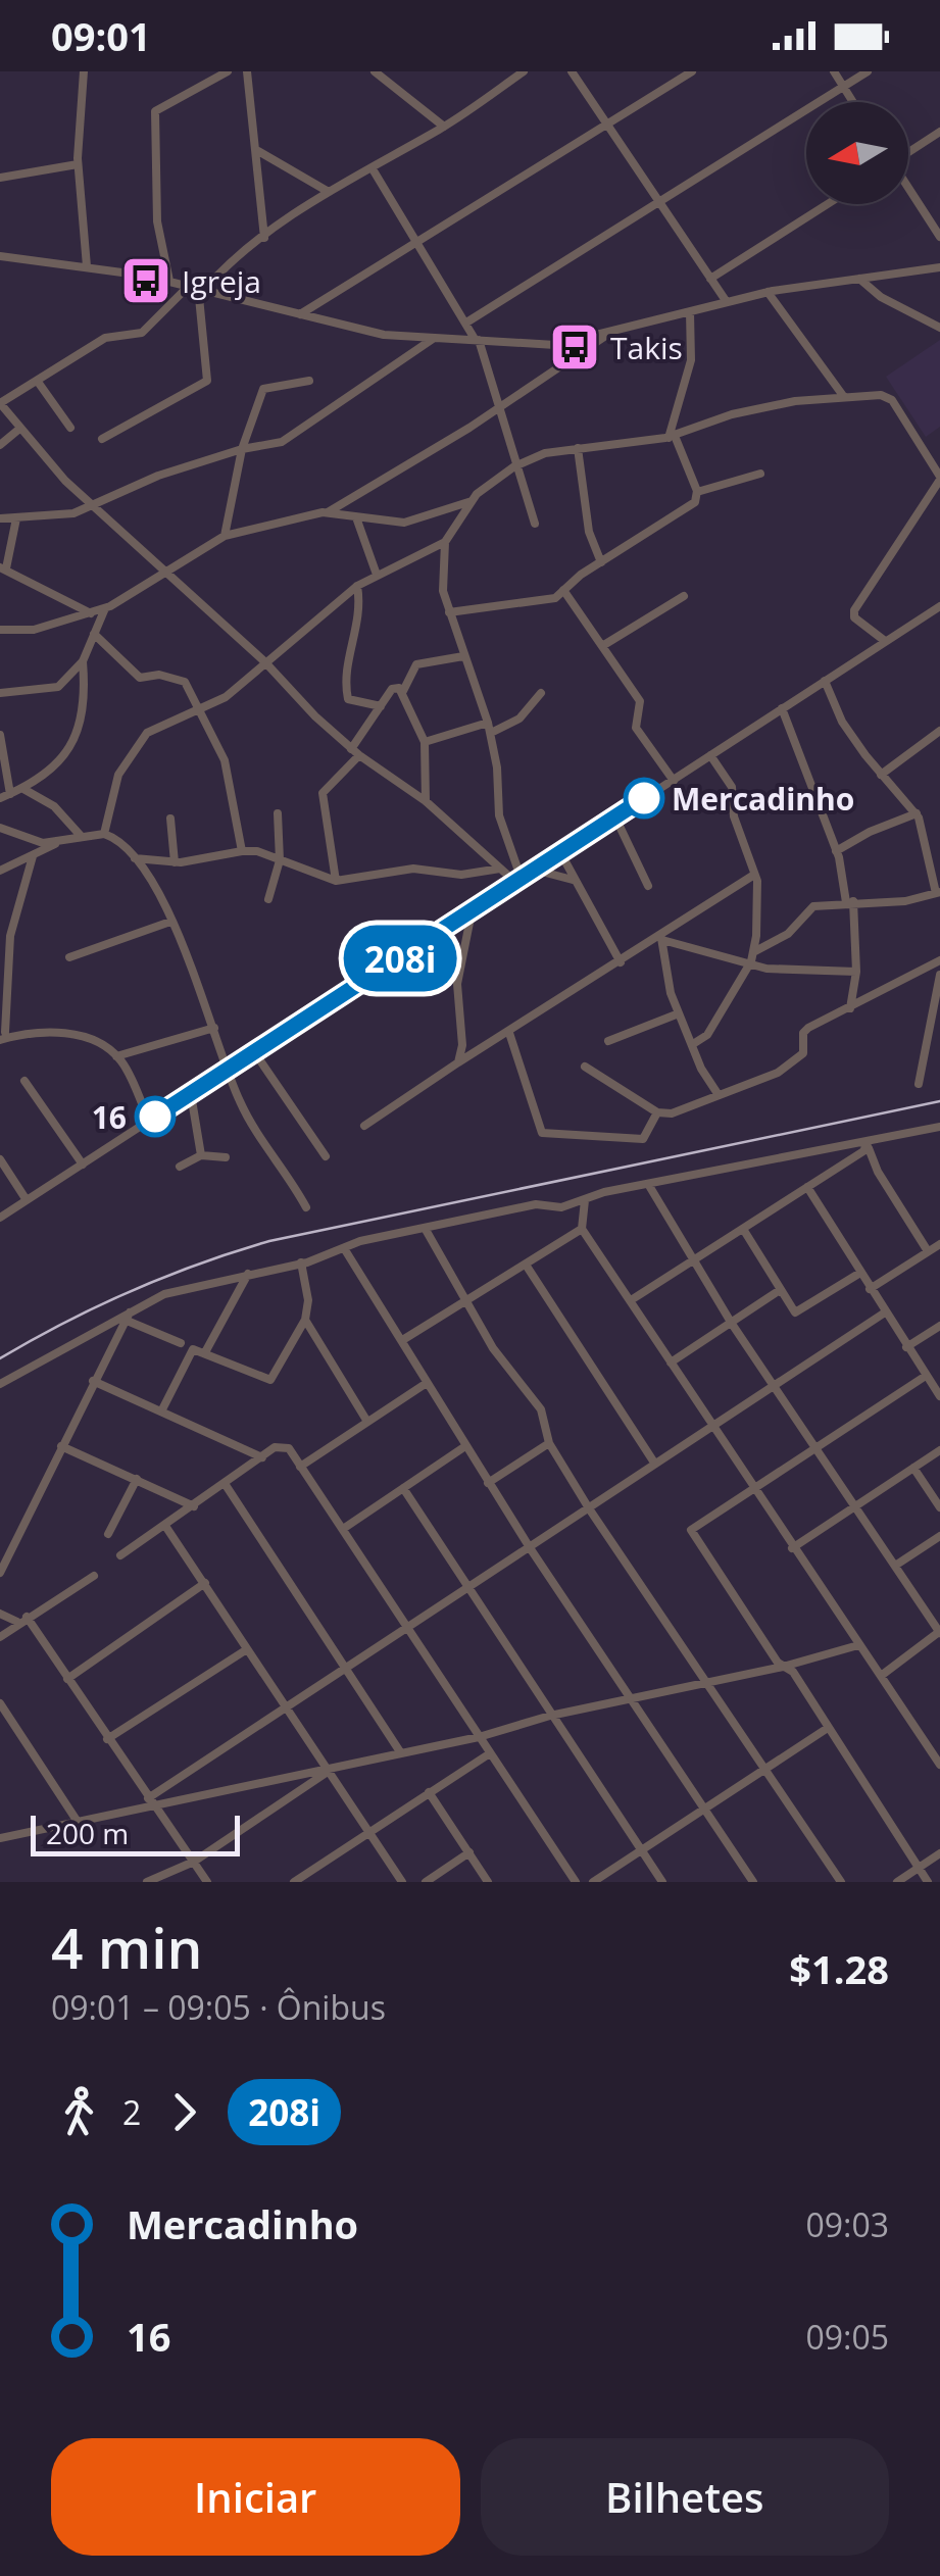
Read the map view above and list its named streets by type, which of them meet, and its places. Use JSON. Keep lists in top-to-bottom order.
{
  "places": {
    "bus stop": ["Igreja", "Takis"],
    "other": ["Mercadinho", "16"]
  },
  "lines": ["bus line 208i"],
  "scale_bar": "200 m",
  "north": "left",
  "page": {
    "status": "09:01",
    "on_map": "208i",
    "scale": "200 m",
    "heading": ["4 min", "09:01 – 09:05 · Ônibus", "$1.28"],
    "legs": ["2", "208i"],
    "list": [
      {
        "name": "Mercadinho",
        "value": "09:03"
      },
      {
        "name": "16",
        "value": "09:05"
      }
    ],
    "buttons": ["Iniciar", "Bilhetes"]
  }
}
